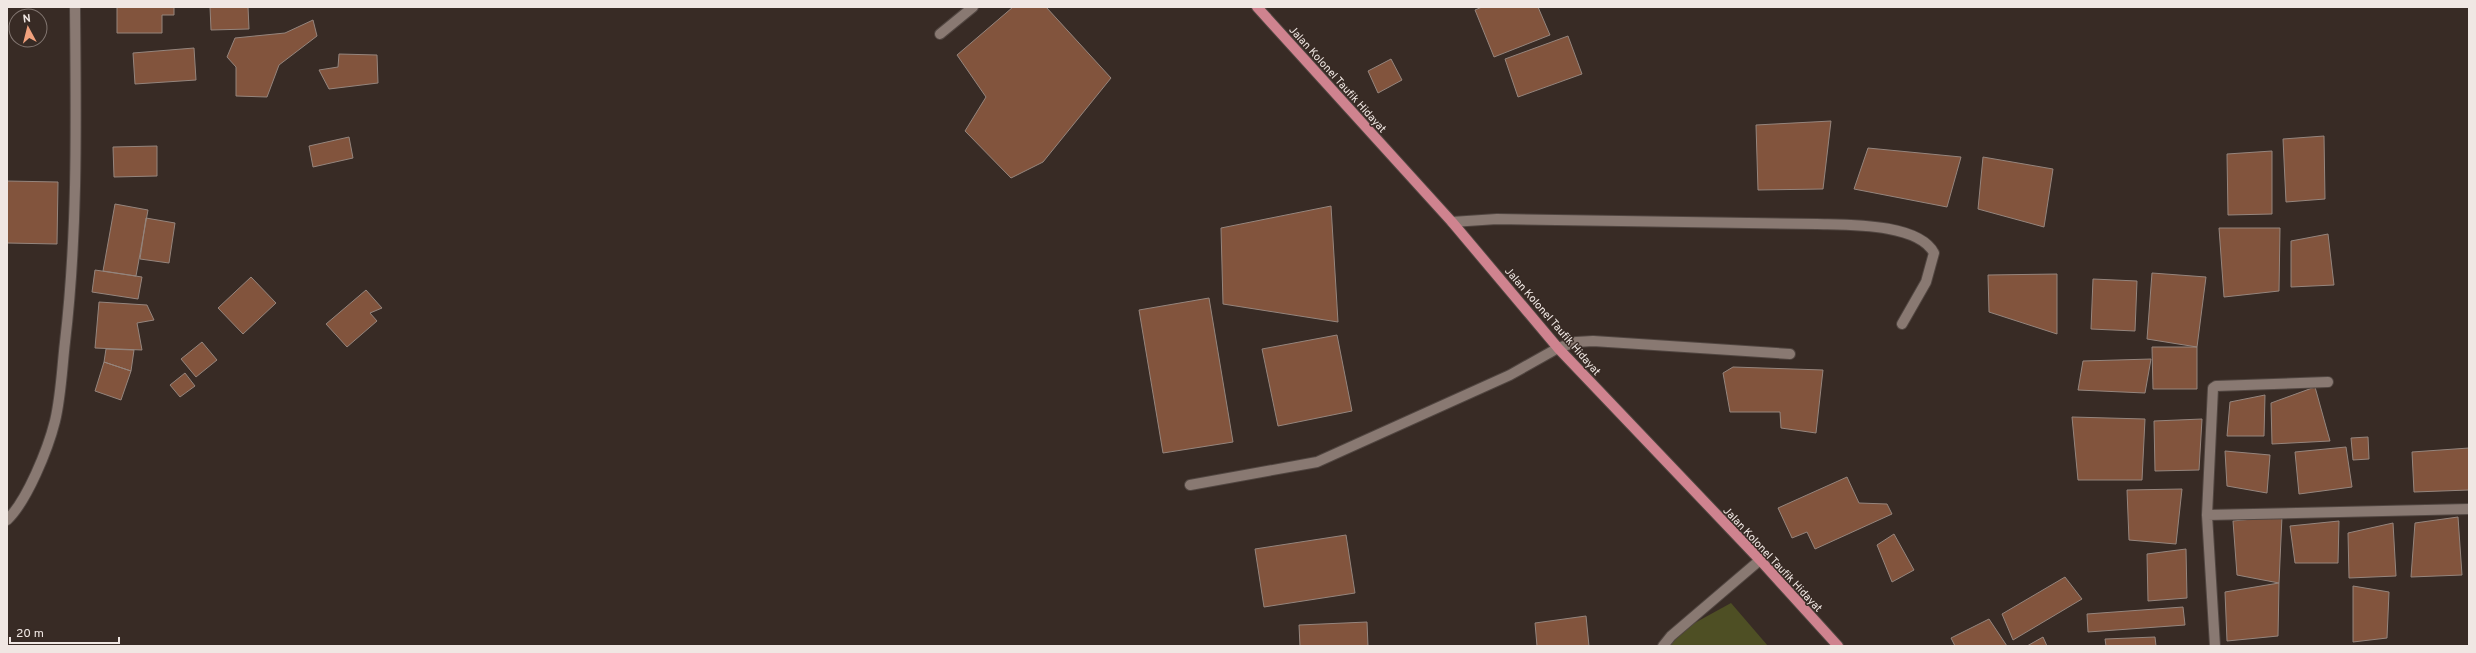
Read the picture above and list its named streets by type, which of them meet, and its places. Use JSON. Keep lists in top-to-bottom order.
{
  "streets": {
    "main road": ["Jalan Kolonel Taufik Hidayat"]
  },
  "scale_bar": "20 m",
  "north": "top"
}
